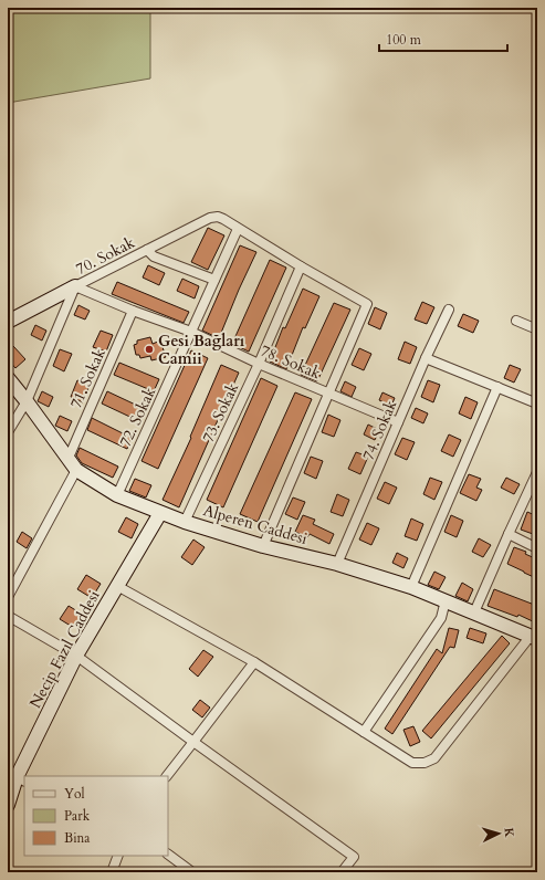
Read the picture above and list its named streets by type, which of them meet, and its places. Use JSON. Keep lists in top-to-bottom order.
{
  "streets": {
    "street": [
      "70. Sokak",
      "78. Sokak",
      "71. Sokak",
      "73. Sokak",
      "72. Sokak",
      "74. Sokak",
      "Alperen Caddesi",
      "Necip Fazıl Caddesi"
    ]
  },
  "crossings": [
    ["70. Sokak", "78. Sokak"],
    ["70. Sokak", "72. Sokak"],
    ["70. Sokak", "Alperen Caddesi"],
    ["78. Sokak", "71. Sokak"],
    ["78. Sokak", "73. Sokak"],
    ["78. Sokak", "72. Sokak"],
    ["78. Sokak", "74. Sokak"],
    ["71. Sokak", "Alperen Caddesi"],
    ["73. Sokak", "Alperen Caddesi"],
    ["72. Sokak", "Alperen Caddesi"],
    ["74. Sokak", "Alperen Caddesi"],
    ["Alperen Caddesi", "Necip Fazıl Caddesi"]
  ],
  "places": ["Gesi Bağları Camii"],
  "legend": ["Yol", "Park", "Bina"],
  "scale_bar": "100 m",
  "north": "right"
}
